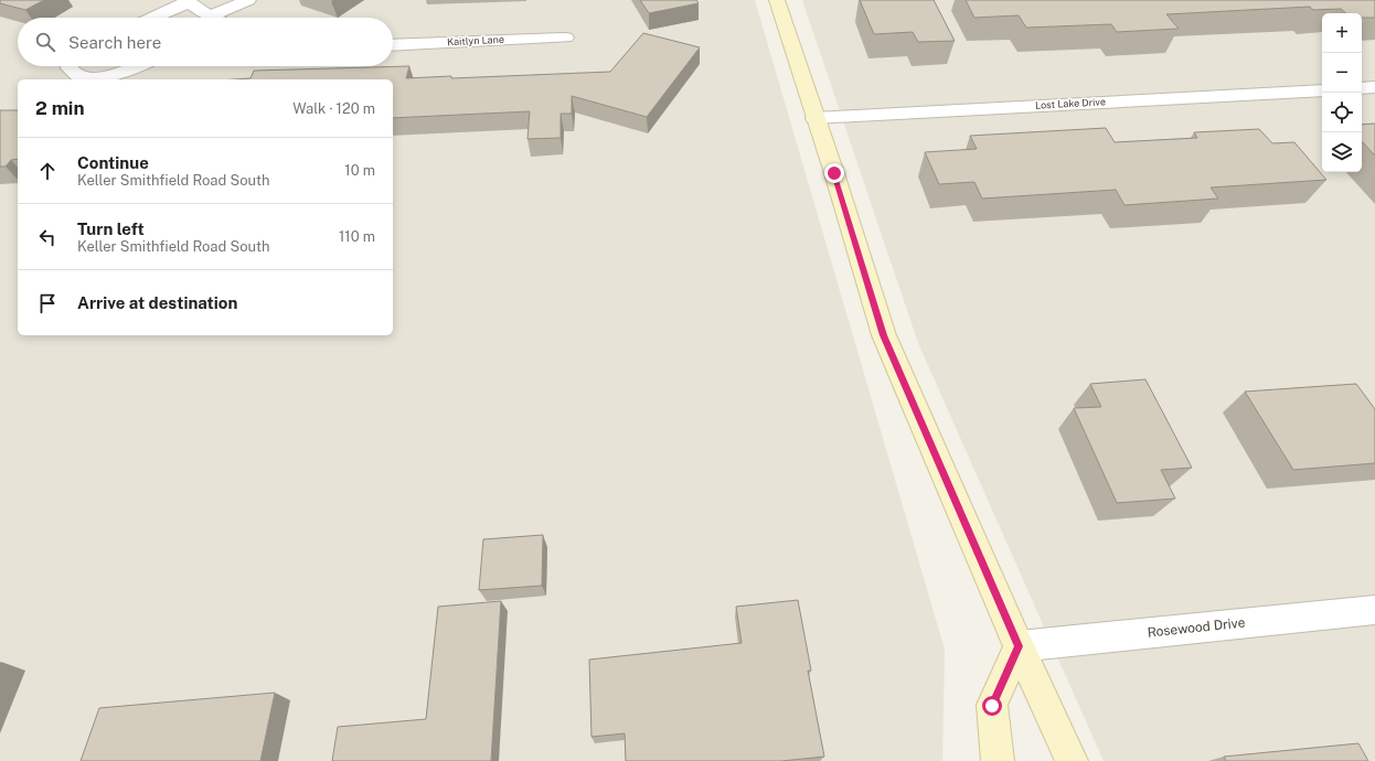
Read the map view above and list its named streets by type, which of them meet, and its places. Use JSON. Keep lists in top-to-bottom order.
{
  "streets": {
    "street": ["Kaitlyn Lane", "Lost Lake Drive", "Rosewood Drive"]
  },
  "page": {
    "map_buttons": ["+", "−"],
    "search": "Search here",
    "heading": ["2 min", "Walk · 120 m"],
    "list": [
      ["Continue", "Keller Smithfield Road South", "10 m"],
      ["Turn left", "Keller Smithfield Road South", "110 m"],
      "Arrive at destination"
    ]
  }
}
